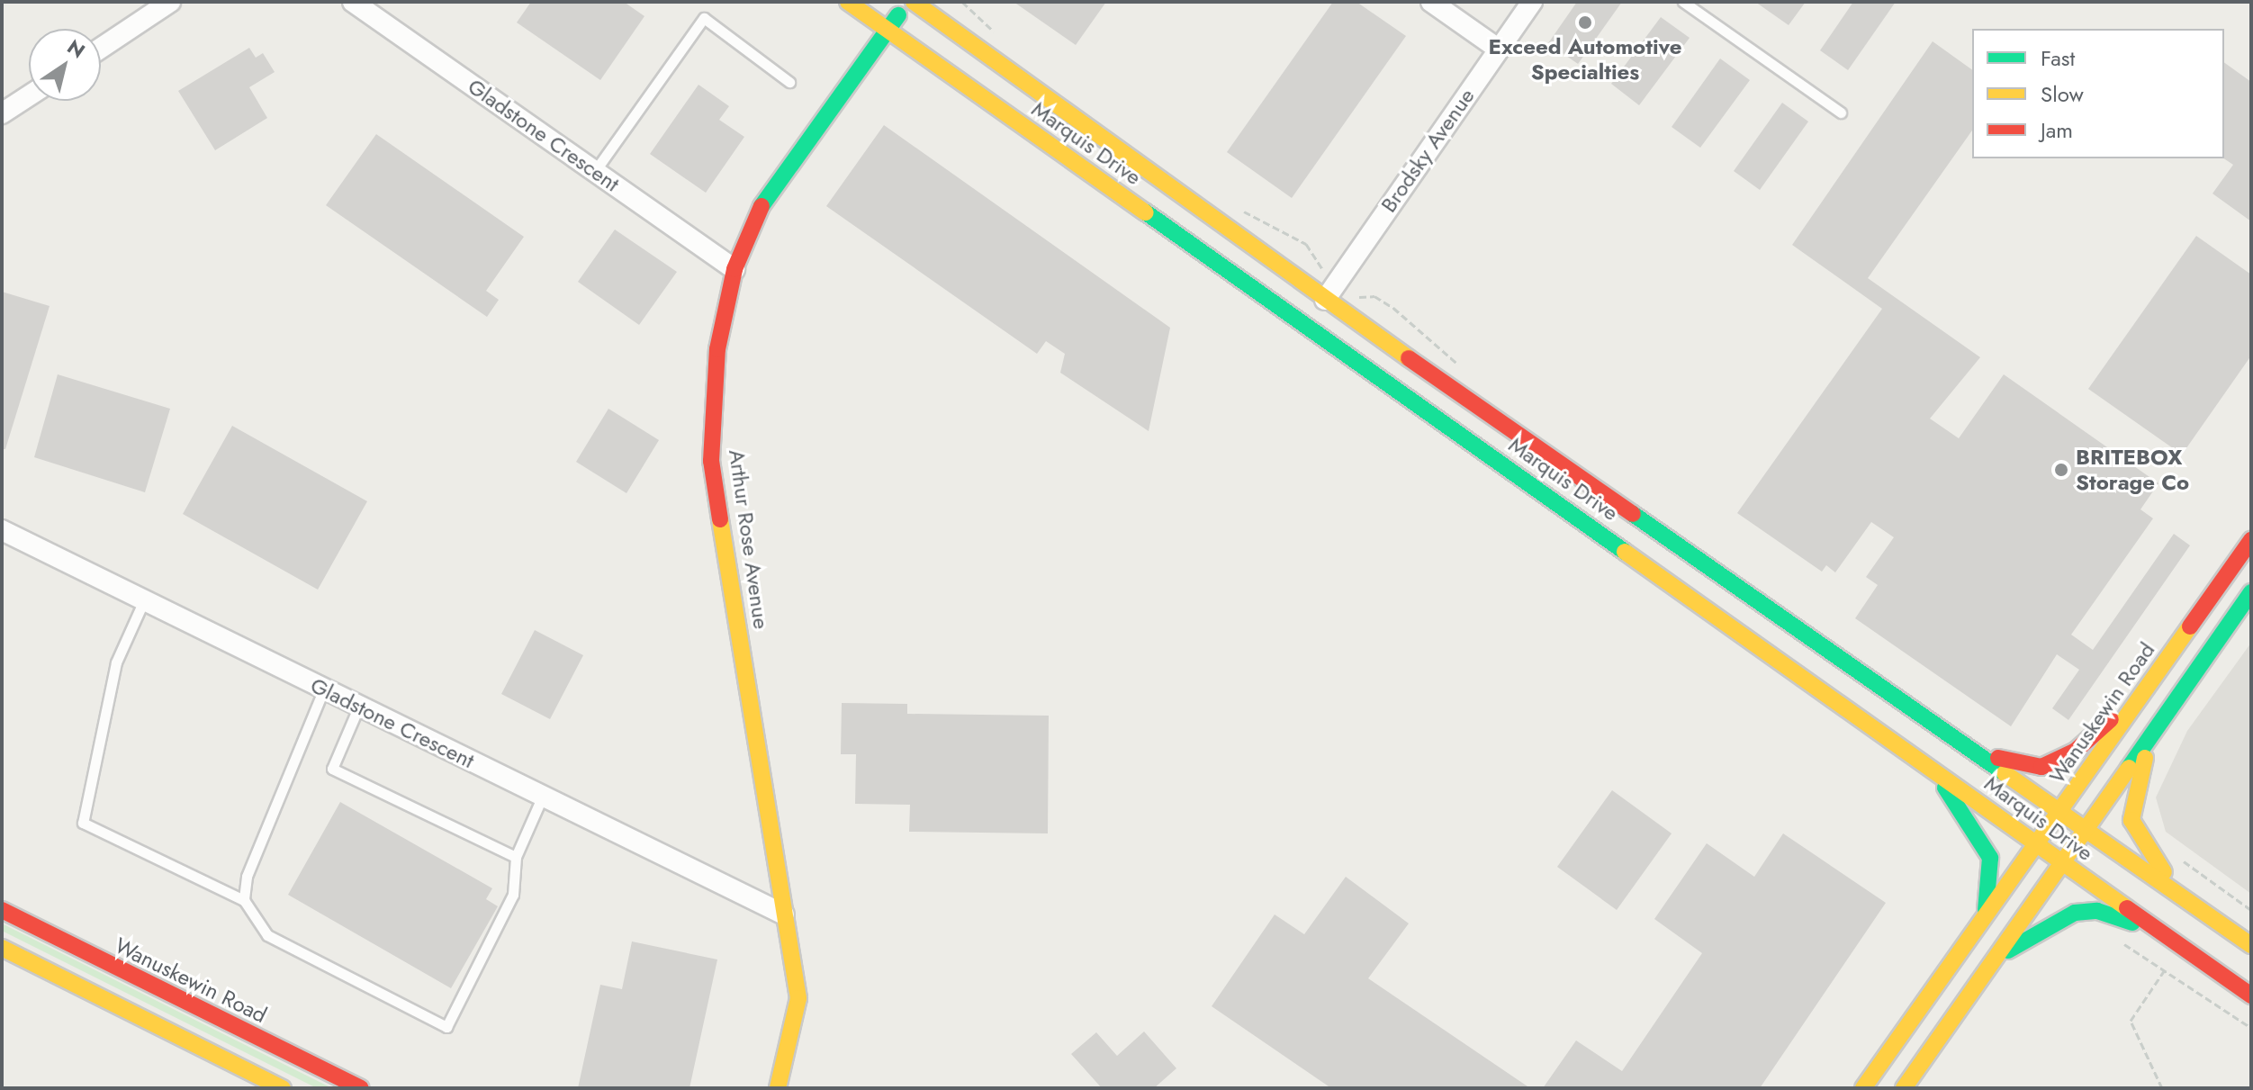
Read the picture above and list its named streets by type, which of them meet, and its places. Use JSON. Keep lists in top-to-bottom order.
{
  "streets": {
    "main road": ["Marquis Drive", "Arthur Rose Avenue", "Wanuskewin Road"],
    "street": ["Gladstone Crescent", "Brodsky Avenue"]
  },
  "crossings": [
    ["Gladstone Crescent", "Arthur Rose Avenue"],
    ["Marquis Drive", "Brodsky Avenue"],
    ["Marquis Drive", "Arthur Rose Avenue"],
    ["Marquis Drive", "Wanuskewin Road"]
  ],
  "places": ["Exceed Automotive Specialties", "BRITEBOX Storage Co"],
  "legend": ["Fast", "Slow", "Jam"],
  "north": "top right"
}
